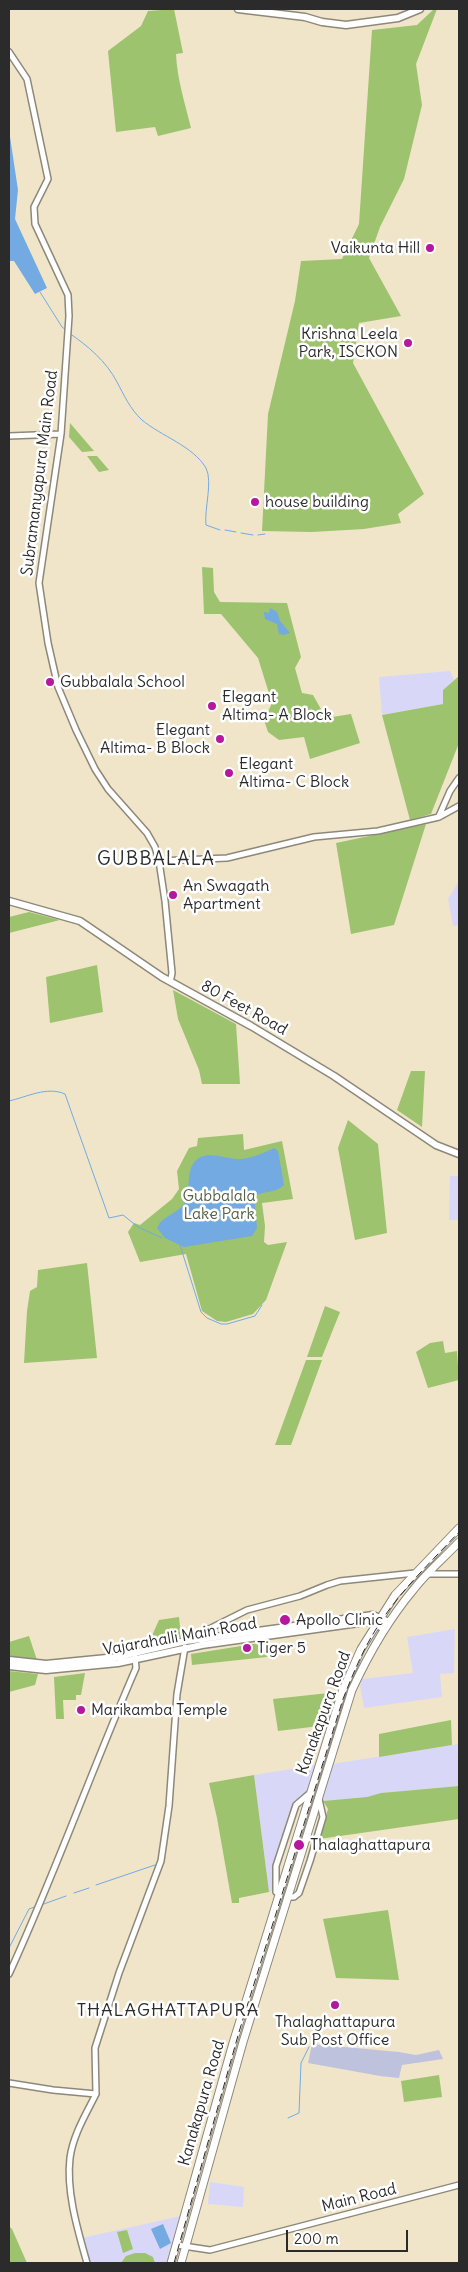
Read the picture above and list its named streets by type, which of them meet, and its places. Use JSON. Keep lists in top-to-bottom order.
{
  "streets": {
    "highway": ["Kanakapura Road"],
    "main road": ["80 Feet Road", "Vajarahalli Main Road"],
    "street": ["Subramanyapura Main Road", "Main Road"]
  },
  "crossings": [
    ["Subramanyapura Main Road", "80 Feet Road"],
    ["Vajarahalli Main Road", "Kanakapura Road"],
    ["Kanakapura Road", "Main Road"]
  ],
  "districts": ["GUBBALALA", "THALAGHATTAPURA"],
  "parks": ["Gubbalala Lake Park"],
  "places": [
    "Vaikunta Hill",
    "Krishna Leela Park, ISCKON",
    "house building",
    "Gubbalala School",
    "Elegant Altima- A Block",
    "Elegant Altima- B Block",
    "Elegant Altima- C Block",
    "An Swagath Apartment",
    "Apollo Clinic",
    "Tiger 5",
    "Marikamba Temple",
    "Thalaghattapura",
    "Thalaghattapura Sub Post Office"
  ],
  "scale_bar": "200 m"
}
